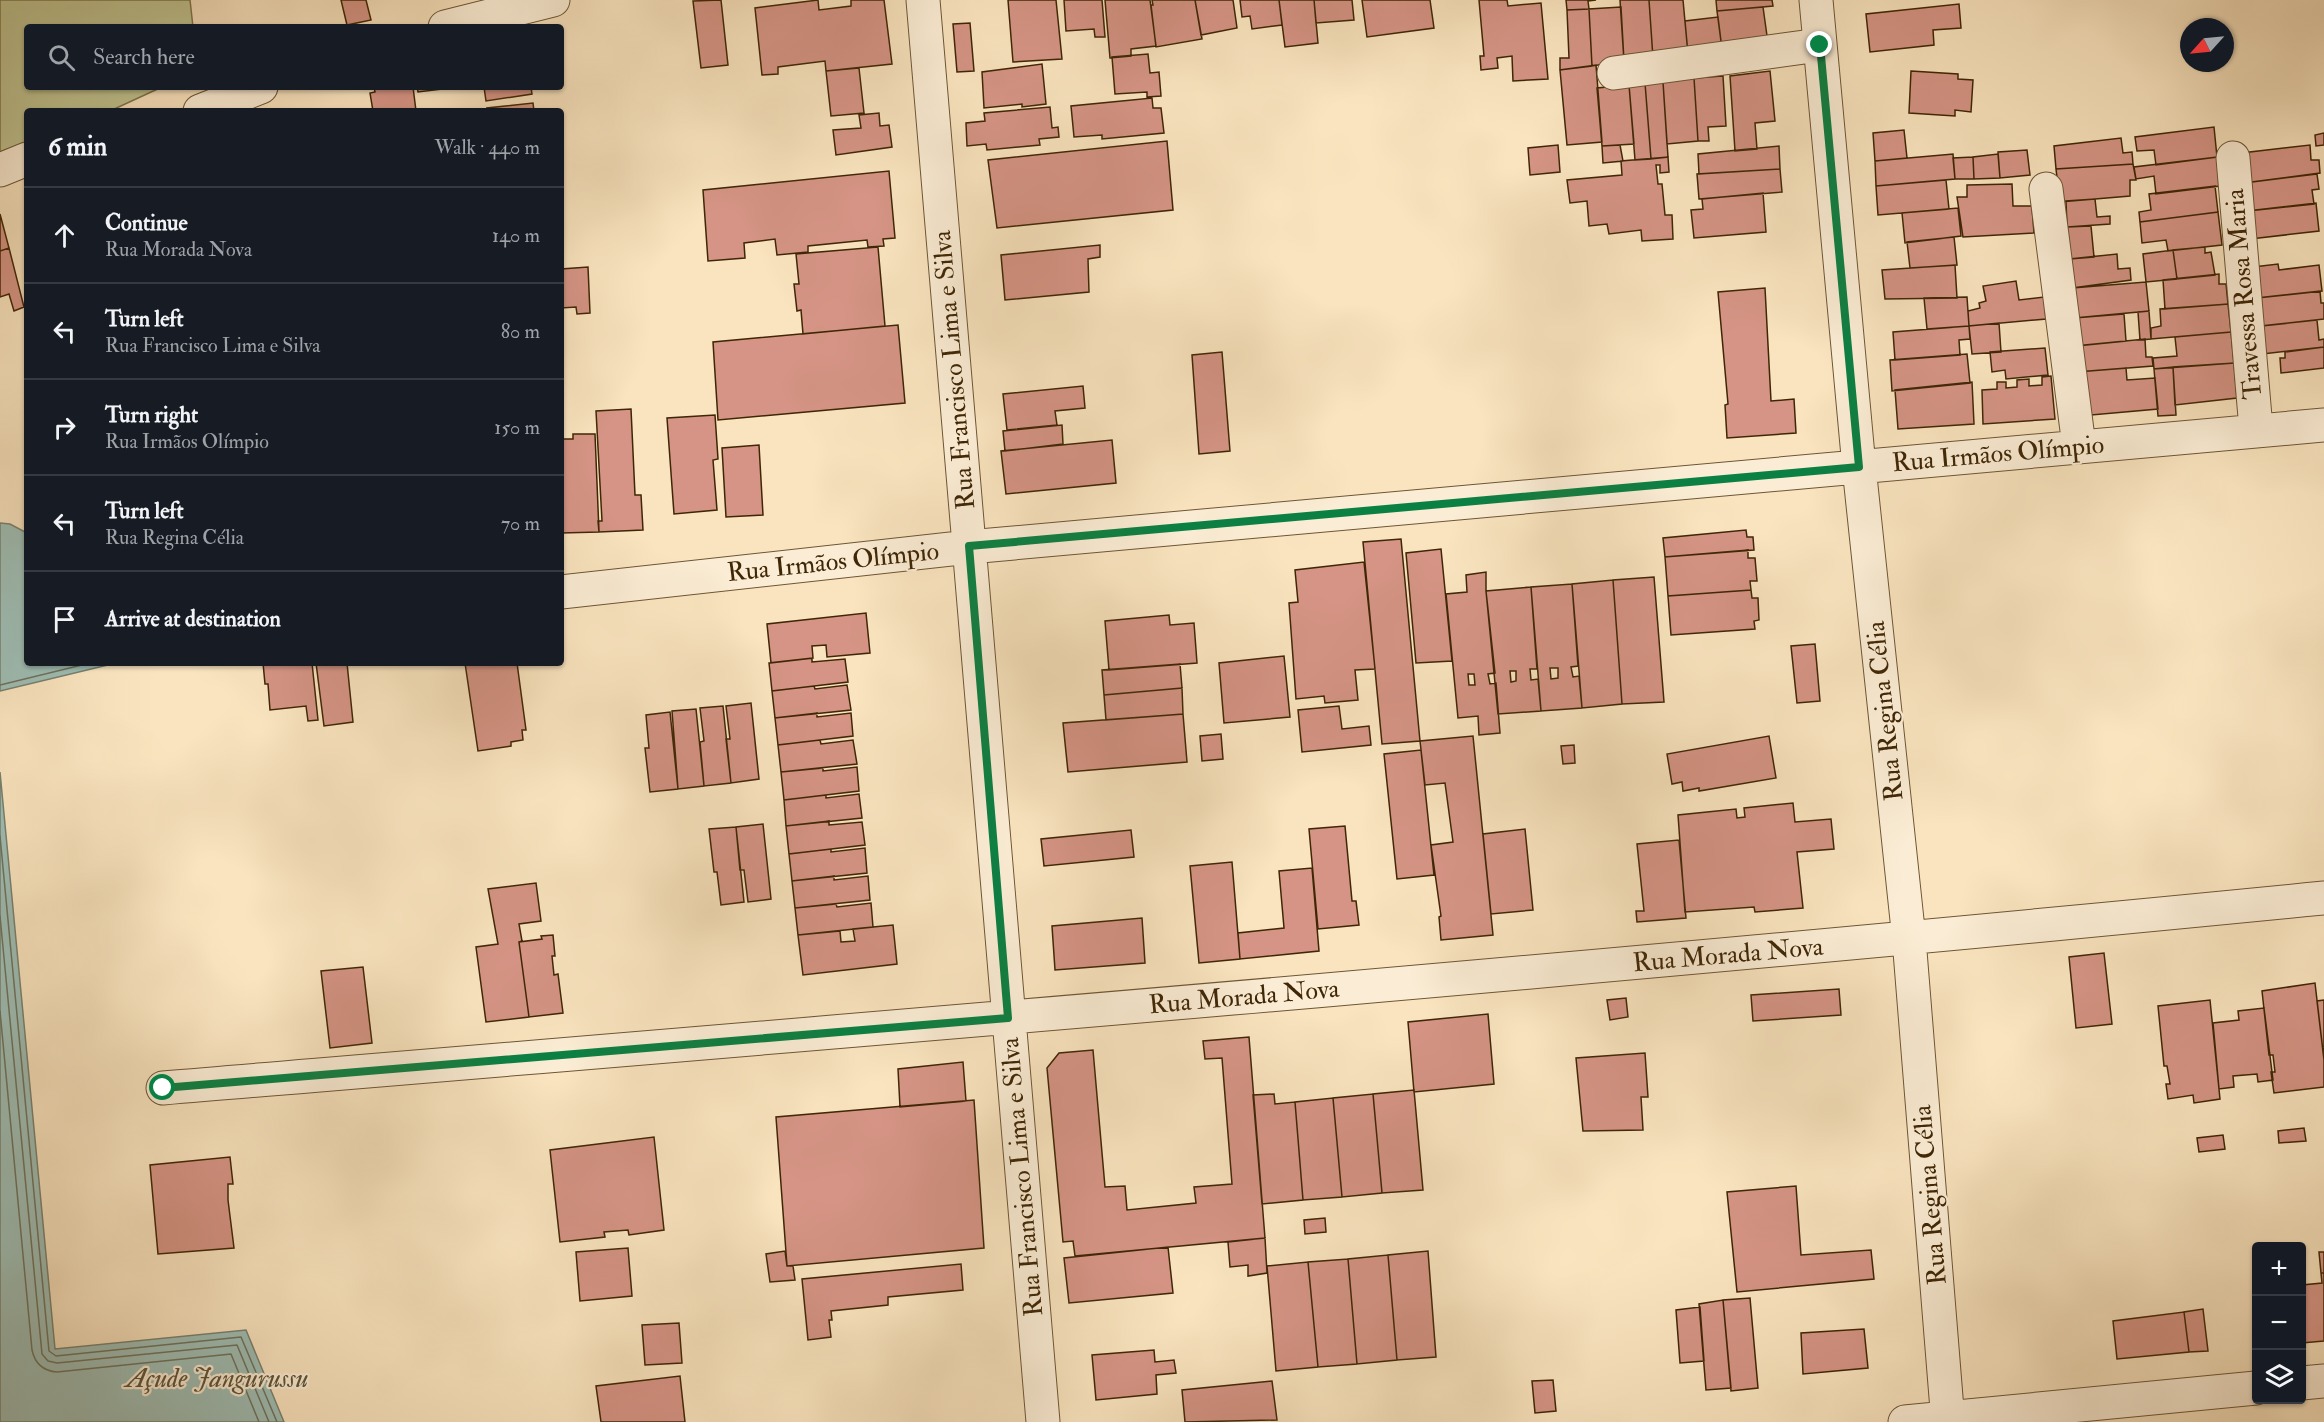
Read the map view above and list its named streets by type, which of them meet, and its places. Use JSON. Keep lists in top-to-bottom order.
{
  "streets": {
    "street": [
      "Travessa Rosa Maria",
      "Rua Francisco Lima e Silva",
      "Rua Irmãos Olímpio",
      "Rua Regina Célia",
      "Rua Morada Nova"
    ]
  },
  "crossings": [
    ["Travessa Rosa Maria", "Rua Irmãos Olímpio"],
    ["Rua Francisco Lima e Silva", "Rua Irmãos Olímpio"],
    ["Rua Francisco Lima e Silva", "Rua Morada Nova"],
    ["Rua Irmãos Olímpio", "Rua Regina Célia"],
    ["Rua Regina Célia", "Rua Morada Nova"]
  ],
  "water": ["Açude Jangurussu"],
  "north": "bottom left",
  "page": {
    "search": "Search here",
    "heading": ["6 min", "Walk · 440 m"],
    "list": [
      ["Continue", "Rua Morada Nova", "140 m"],
      ["Turn left", "Rua Francisco Lima e Silva", "80 m"],
      ["Turn right", "Rua Irmãos Olímpio", "150 m"],
      ["Turn left", "Rua Regina Célia", "70 m"],
      "Arrive at destination"
    ],
    "map_buttons": ["+", "−"]
  }
}
